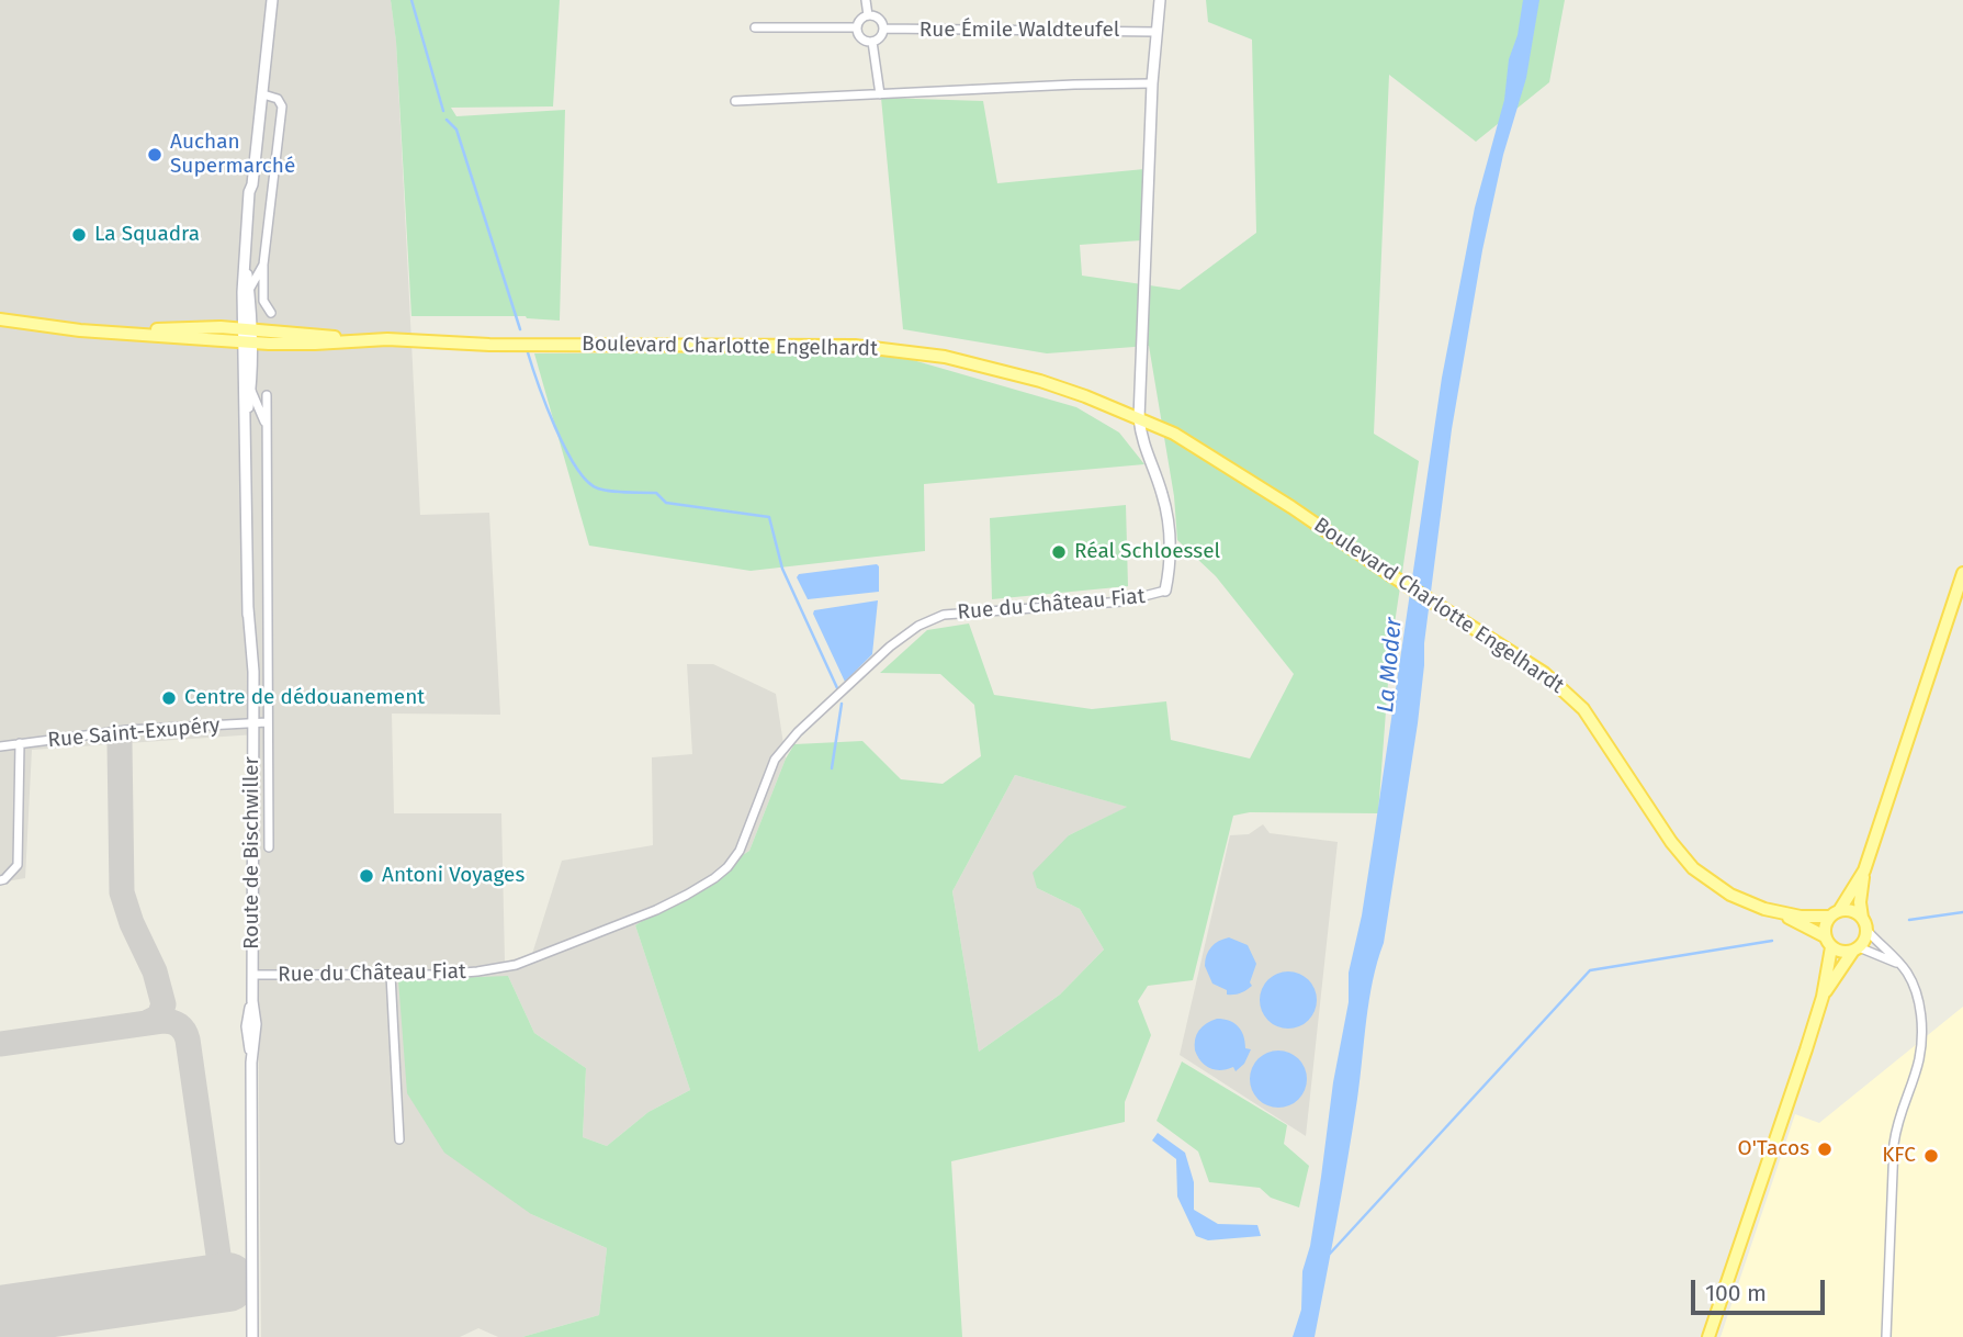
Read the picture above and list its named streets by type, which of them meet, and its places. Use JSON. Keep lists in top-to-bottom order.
{
  "streets": {
    "main road": ["Boulevard Charlotte Engelhardt"],
    "street": [
      "Rue Émile Waldteufel",
      "Rue du Château Fiat",
      "Rue Saint-Exupéry",
      "Route de Bischwiller"
    ]
  },
  "crossings": [
    ["Rue Émile Waldteufel", "Rue du Château Fiat"],
    ["Boulevard Charlotte Engelhardt", "Rue du Château Fiat"],
    ["Boulevard Charlotte Engelhardt", "Route de Bischwiller"],
    ["Rue du Château Fiat", "Route de Bischwiller"],
    ["Rue Saint-Exupéry", "Route de Bischwiller"]
  ],
  "water": ["La Moder"],
  "places": [
    "Auchan Supermarché",
    "La Squadra",
    "Réal Schloessel",
    "Centre de dédouanement",
    "Antoni Voyages",
    "O'Tacos",
    "KFC"
  ],
  "scale_bar": "100 m"
}
